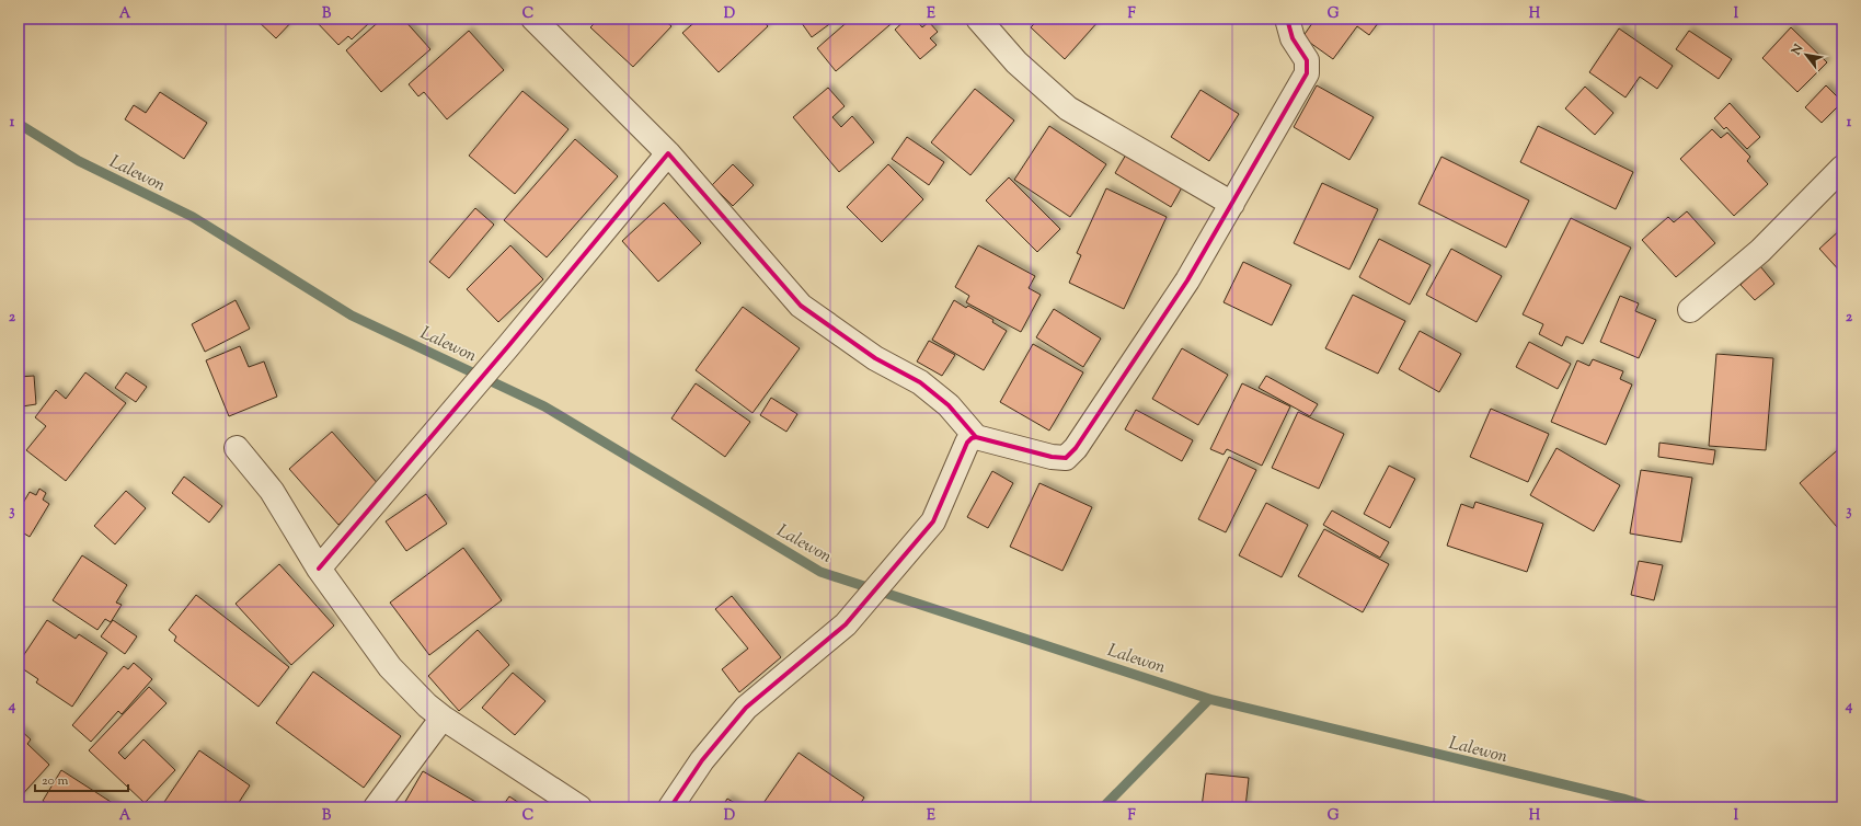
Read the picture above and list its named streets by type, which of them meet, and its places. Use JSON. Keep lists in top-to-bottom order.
{
  "water": ["Lalewon"],
  "scale_bar": "20 m",
  "north": "top left",
  "grid": {
    "columns": [
      "A",
      "B",
      "C",
      "D",
      "E",
      "F",
      "G",
      "H",
      "I"
    ],
    "rows": [
      "1",
      "2",
      "3",
      "4"
    ]
  }
}
